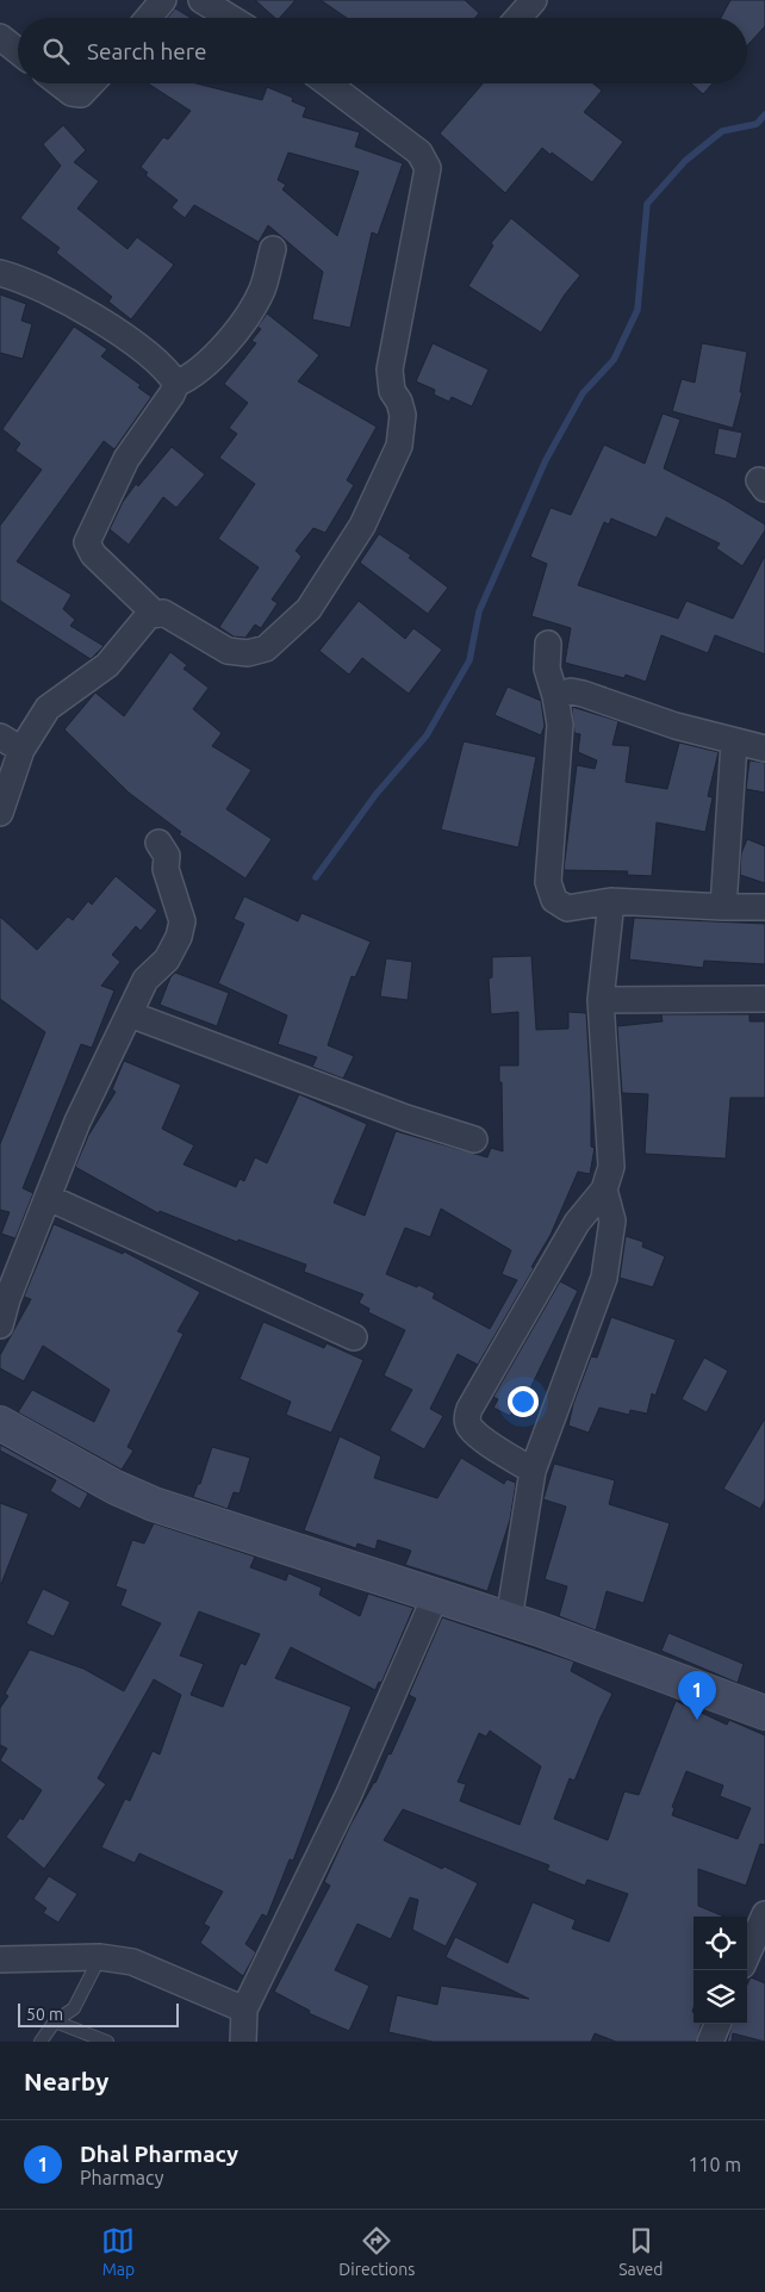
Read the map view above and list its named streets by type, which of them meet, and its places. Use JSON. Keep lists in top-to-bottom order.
{
  "scale_bar": "50 m",
  "page": {
    "search": "Search here",
    "pins": "1",
    "scale": "50 m",
    "heading": "Nearby",
    "list": [
      {
        "mark": "1",
        "name": "Dhal Pharmacy",
        "note": "Pharmacy",
        "value": "110 m"
      }
    ],
    "nav": ["Map", "Directions", "Saved"]
  }
}
